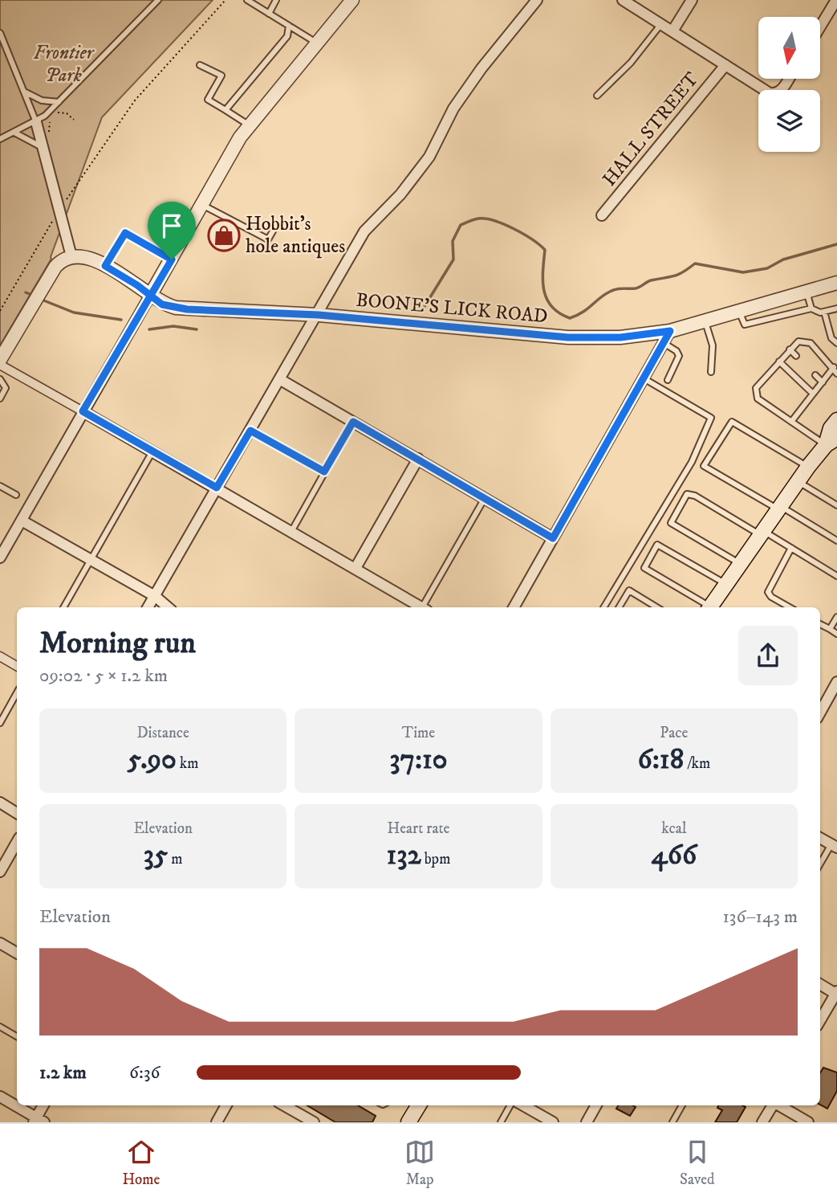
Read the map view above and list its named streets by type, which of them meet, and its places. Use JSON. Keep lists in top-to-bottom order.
{
  "streets": {
    "street": ["HALL STREET", "BOONE'S LICK ROAD"]
  },
  "parks": ["Frontier Park"],
  "places": {
    "shop": ["Hobbit's hole antiques"]
  },
  "north": "bottom",
  "page": {
    "heading": ["Morning run", "09:02 · 5 × 1.2 km"],
    "stats": [
      ["Distance", "5.90 km"],
      ["Time", "37:10"],
      ["Pace", "6:18 /km"],
      ["Elevation", "35 m"],
      ["Heart rate", "132 bpm"],
      ["kcal", "466"]
    ],
    "chart": ["Elevation", "136–143 m"],
    "list": [
      {
        "name": "1.2 km",
        "note": "6:36"
      }
    ],
    "tabs": ["Home", "Map", "Saved"]
  }
}
